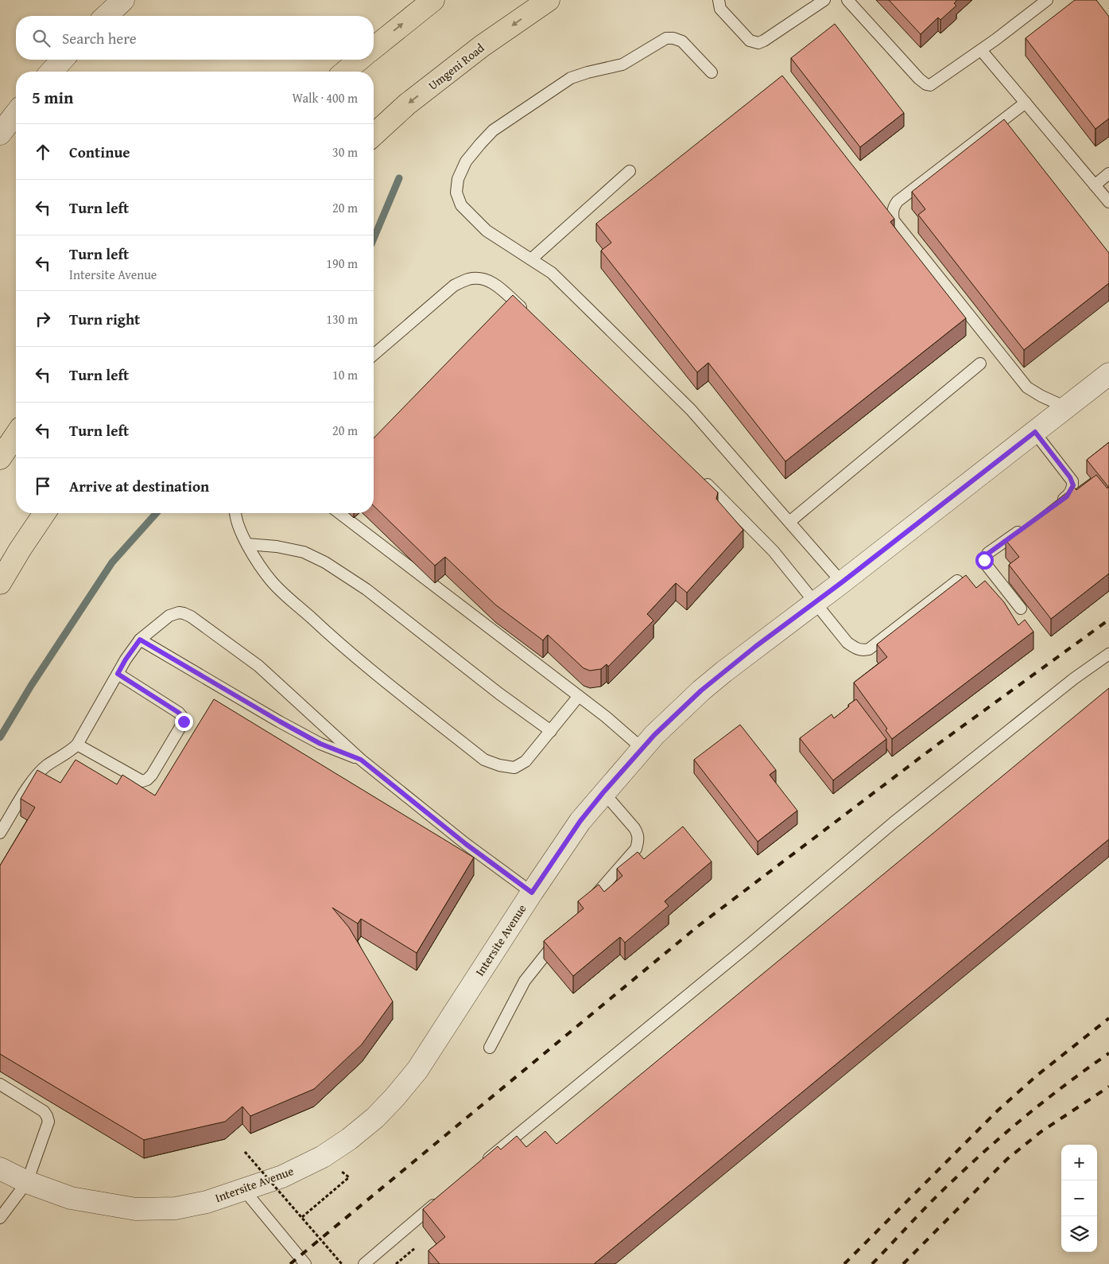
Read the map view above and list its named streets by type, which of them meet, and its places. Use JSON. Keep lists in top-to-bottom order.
{
  "streets": {
    "highway": ["Umgeni Road"],
    "street": ["Intersite Avenue"]
  },
  "page": {
    "search": "Search here",
    "heading": ["5 min", "Walk · 400 m"],
    "list": [
      ["Continue", "30 m"],
      ["Turn left", "20 m"],
      ["Turn left", "Intersite Avenue", "190 m"],
      ["Turn right", "130 m"],
      ["Turn left", "10 m"],
      ["Turn left", "20 m"],
      "Arrive at destination"
    ],
    "map_buttons": ["+", "−"]
  }
}
